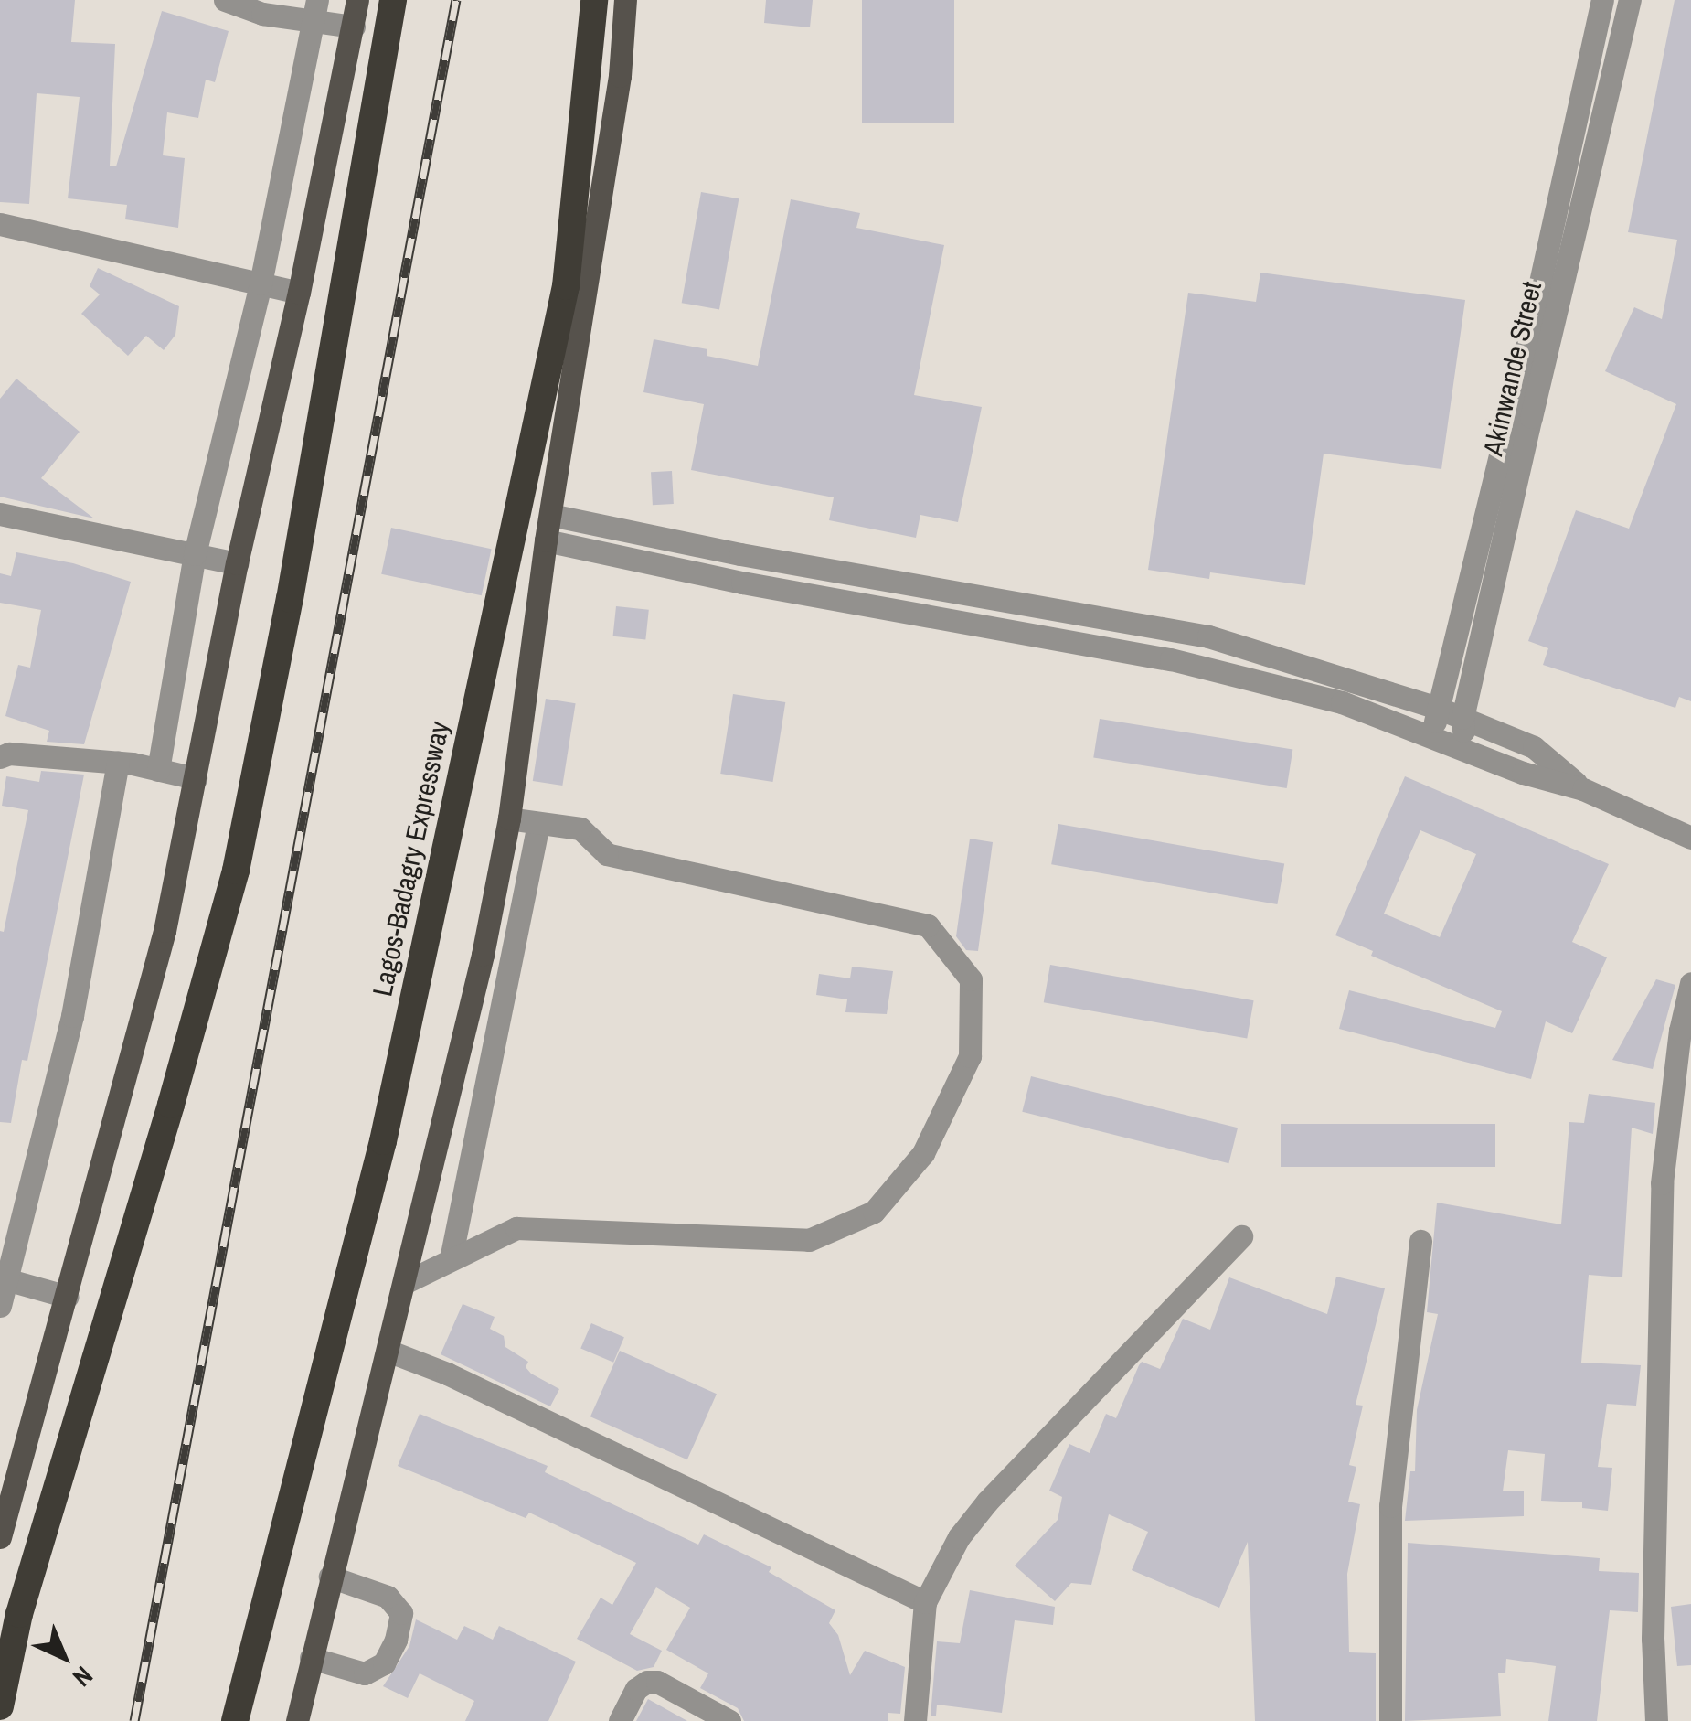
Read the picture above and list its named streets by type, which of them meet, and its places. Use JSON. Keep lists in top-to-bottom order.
{
  "streets": {
    "highway": ["Lagos-Badagry Expressway"],
    "street": ["Akinwande Street"]
  },
  "north": "bottom right"
}
